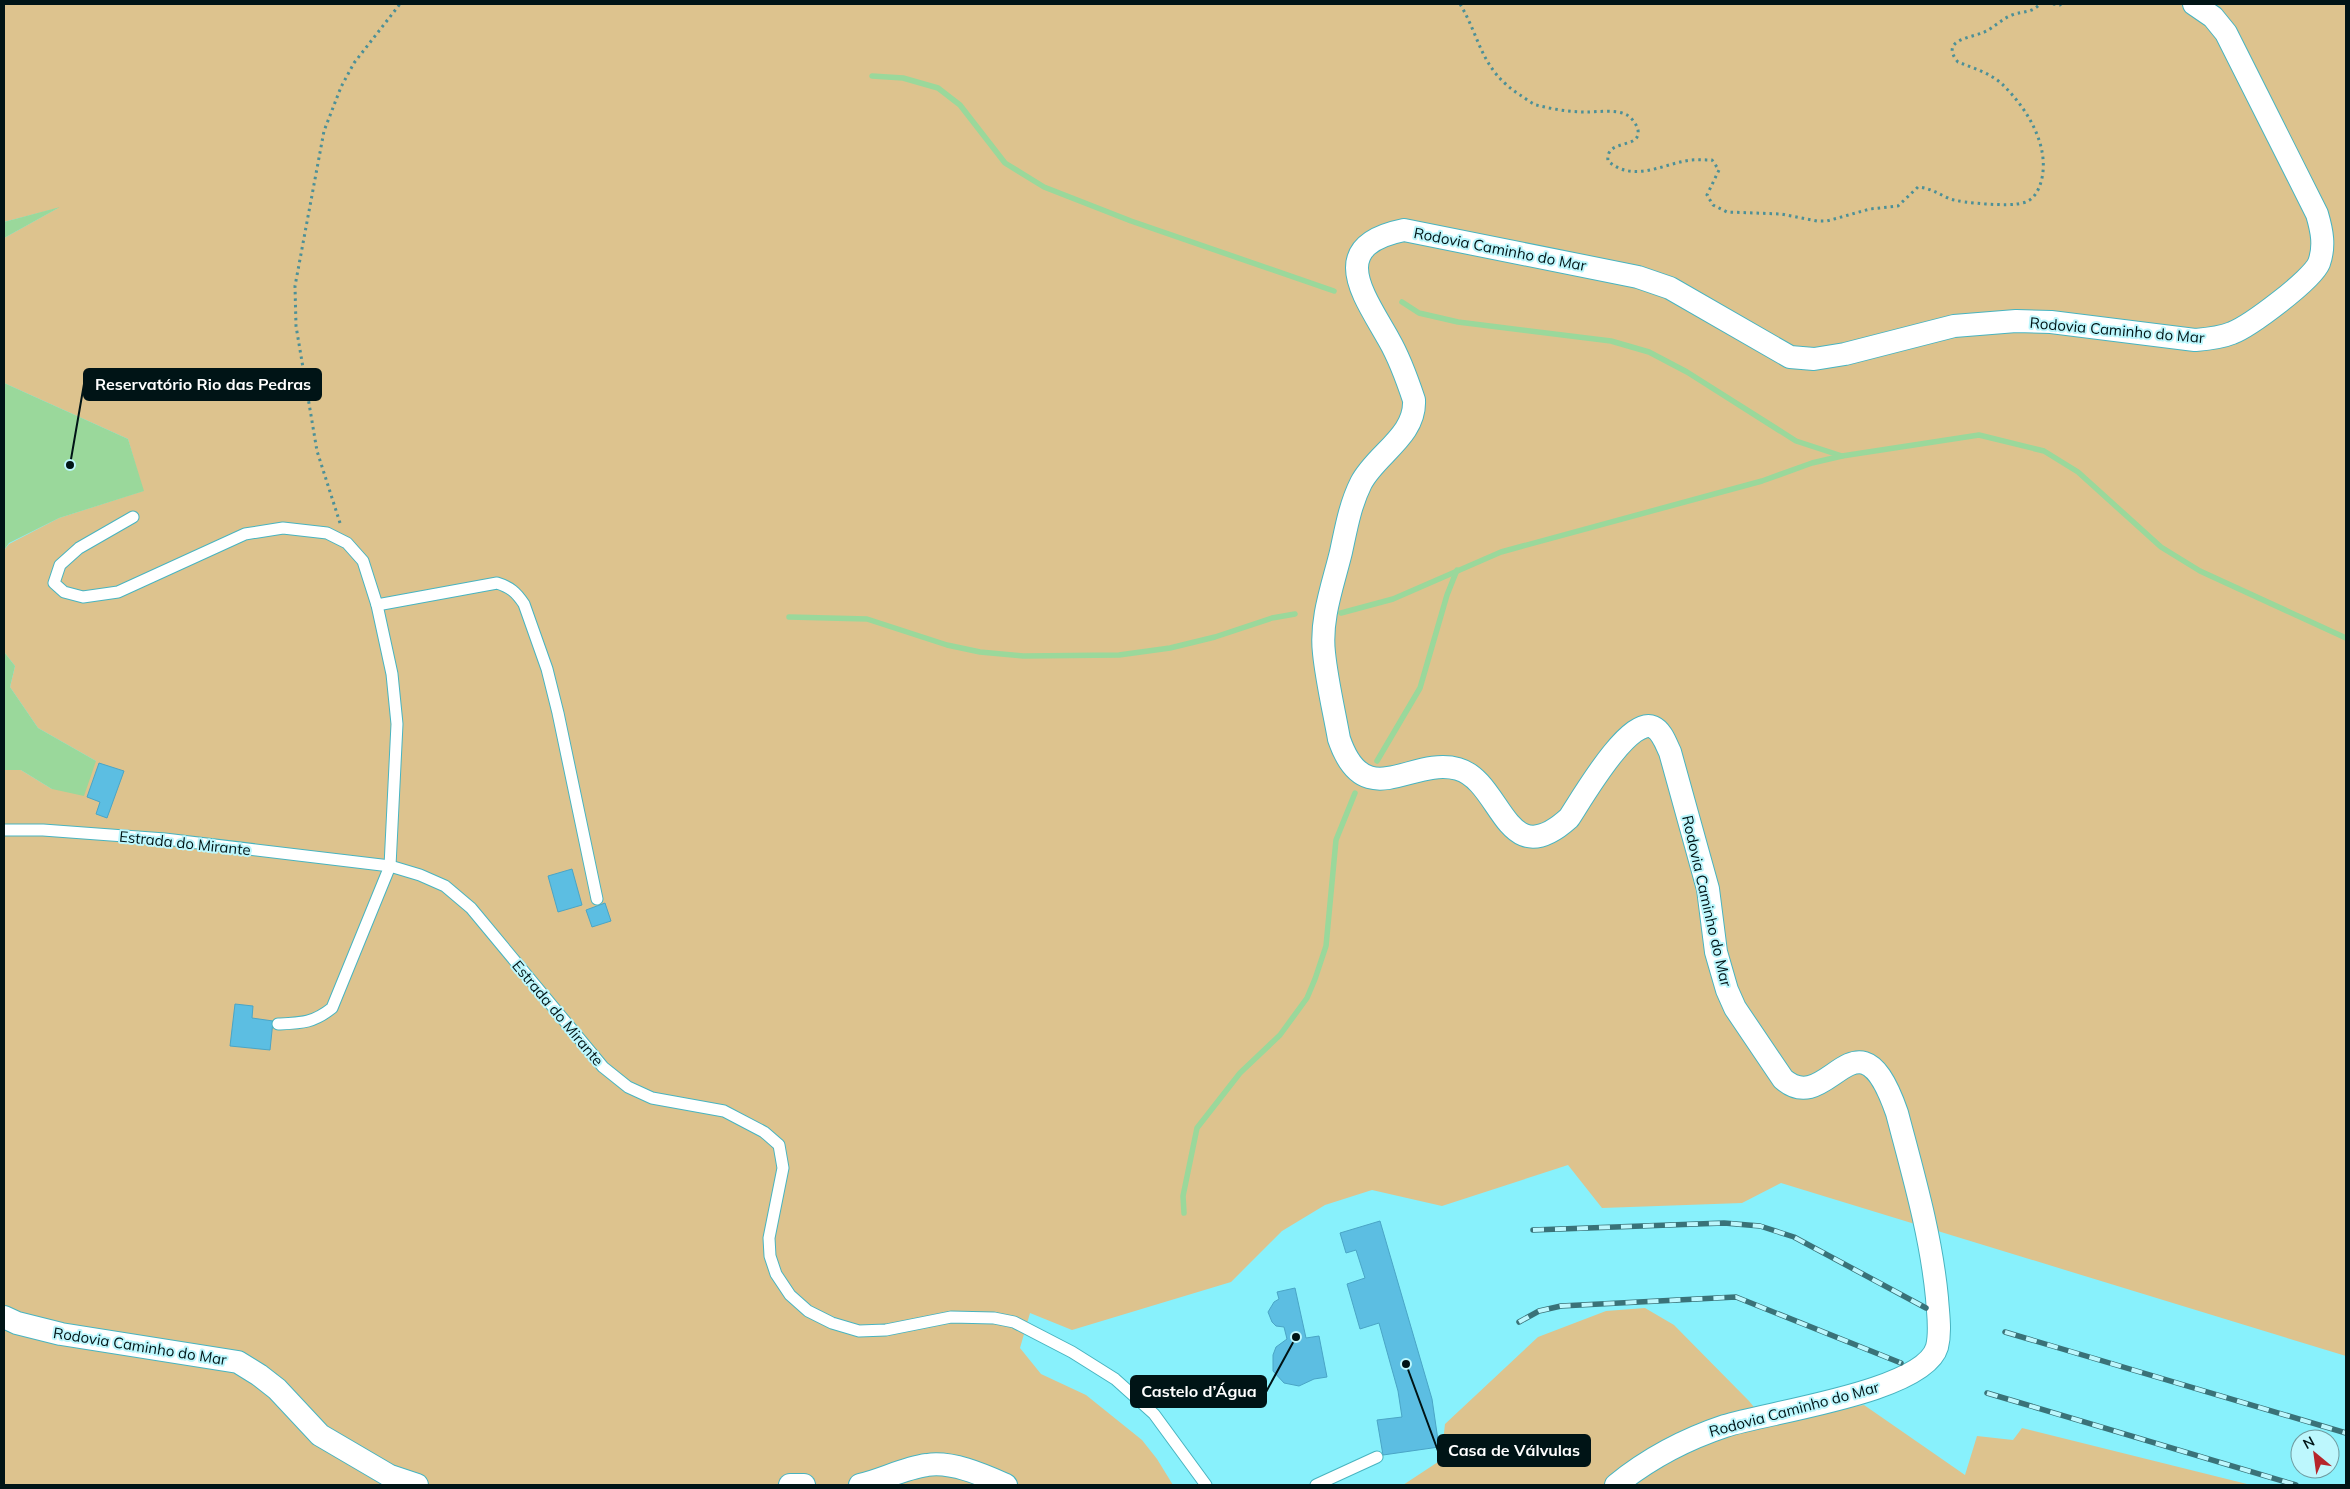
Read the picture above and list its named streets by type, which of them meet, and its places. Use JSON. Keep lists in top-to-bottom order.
{
  "streets": {
    "street": ["Rodovia Caminho do Mar"],
    "lane": ["Estrada do Mirante"]
  },
  "places": ["Reservatório Rio das Pedras", "Castelo d’Água", "Casa de Válvulas"],
  "north": "top left"
}
